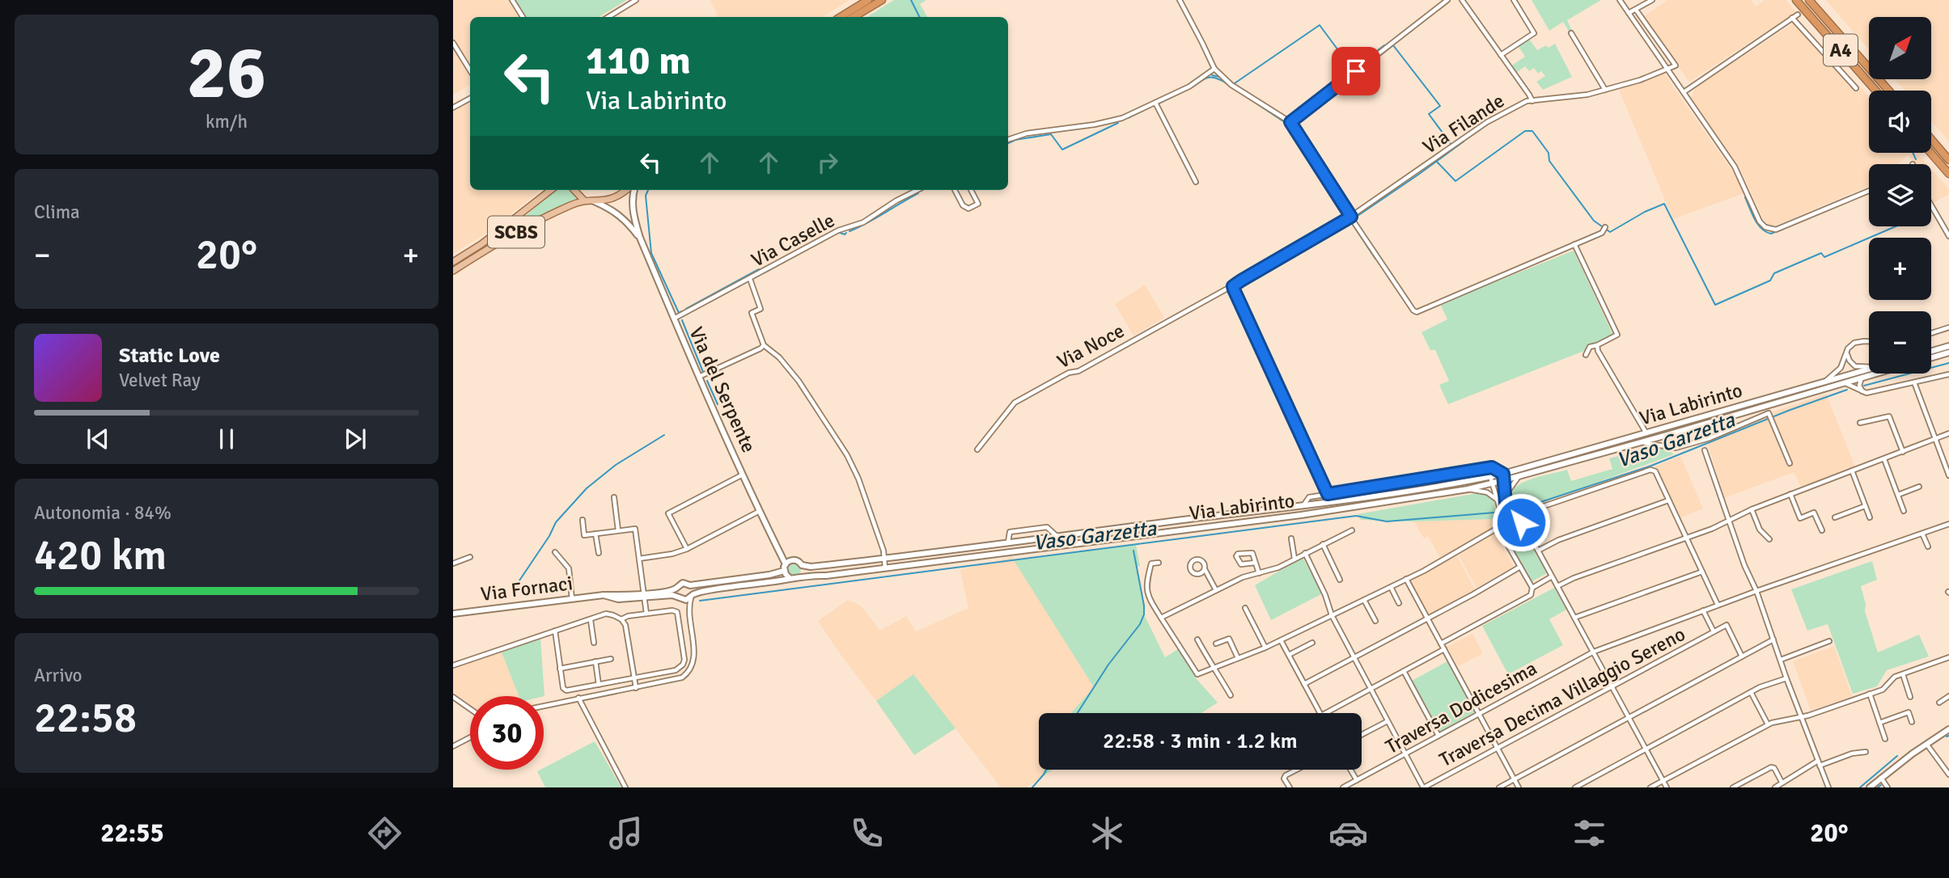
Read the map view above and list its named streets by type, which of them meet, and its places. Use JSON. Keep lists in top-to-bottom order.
{
  "streets": {
    "highway": ["A4"],
    "main road": ["SCBS"],
    "street": [
      "Via Filande",
      "Via Caselle",
      "Via Noce",
      "Via del Serpente",
      "Via Labirinto",
      "Via Fornaci",
      "Traversa Decima Villaggio Sereno",
      "Traversa Dodicesima"
    ]
  },
  "crossings": [
    ["Via Filande", "Via Noce"],
    ["SCBS", "Via del Serpente"],
    ["Via Caselle", "Via del Serpente"],
    ["Via del Serpente", "Via Labirinto"],
    ["Via del Serpente", "Via Fornaci"],
    ["Via Labirinto", "Via Fornaci"],
    ["Traversa Decima Villaggio Sereno", "Traversa Dodicesima"]
  ],
  "water": ["Vaso Garzetta"],
  "north": "top right",
  "page": {
    "tile": [
      ["26", "km/h"],
      "Clima",
      ["Autonomia · 84%", "420 km"],
      ["Arrivo", "22:58"]
    ],
    "map_buttons": ["+", "−"],
    "turn": ["110 m", "Via Labirinto"],
    "heat": ["−", "20°", "+"],
    "song": ["Static Love", "Velvet Ray"],
    "limit": "30",
    "trip": "22:58 · 3 min · 1.2 km",
    "tabs": ["22:55", "20°"]
  }
}
